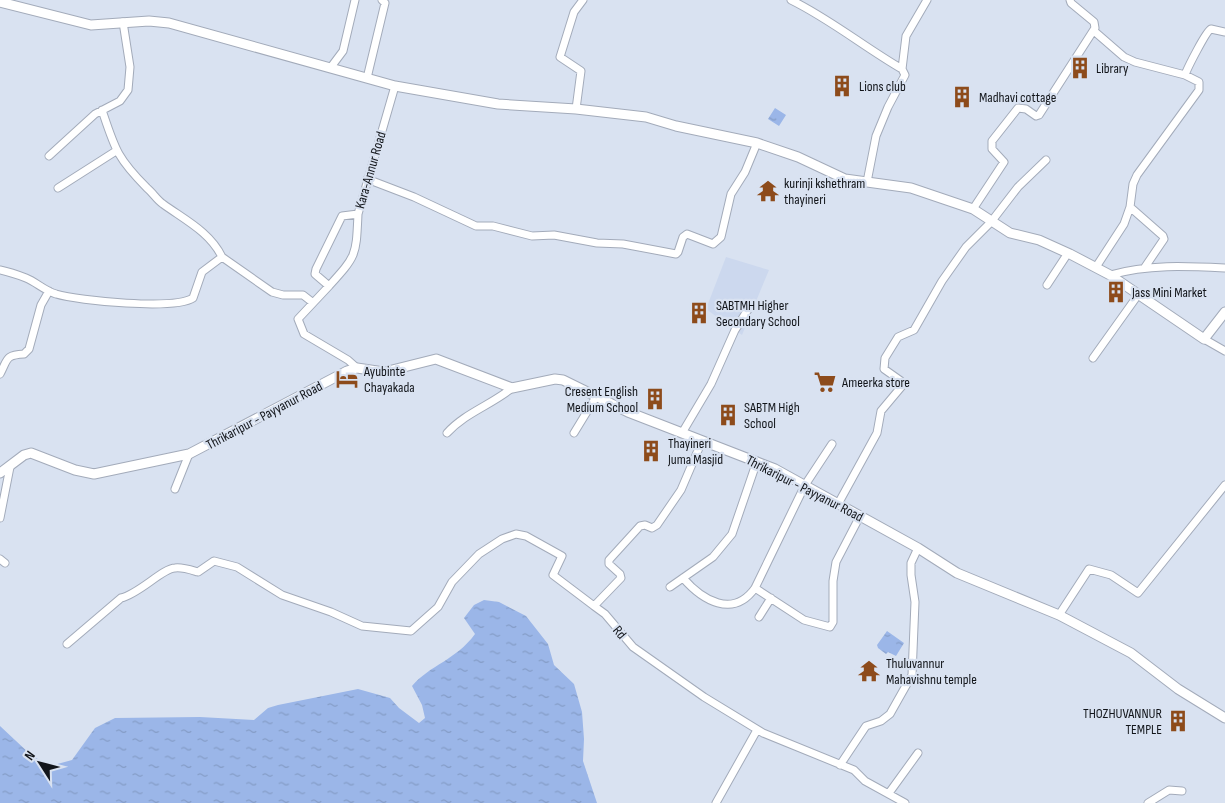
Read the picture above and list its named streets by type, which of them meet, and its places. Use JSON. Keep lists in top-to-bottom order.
{
  "streets": {
    "main road": ["Thrikaripur - Payyanur Road"],
    "street": ["Kara-Annur Road", "Rd"]
  },
  "places": {
    "building": [
      "Library",
      "Lions club",
      "Madhavi cottage",
      "Jass Mini Market",
      "SABTMH Higher Secondary School",
      "Cresent English Medium School",
      "SABTM High School",
      "Thayineri Juma Masjid",
      "THOZHUVANNUR TEMPLE"
    ],
    "temple": ["kurinji kshethram thayineri", "Thuluvannur Mahavishnu temple"],
    "hotel": ["Ayubinte Chayakada"],
    "supermarket": ["Ameerka store"]
  },
  "north": "top left"
}
